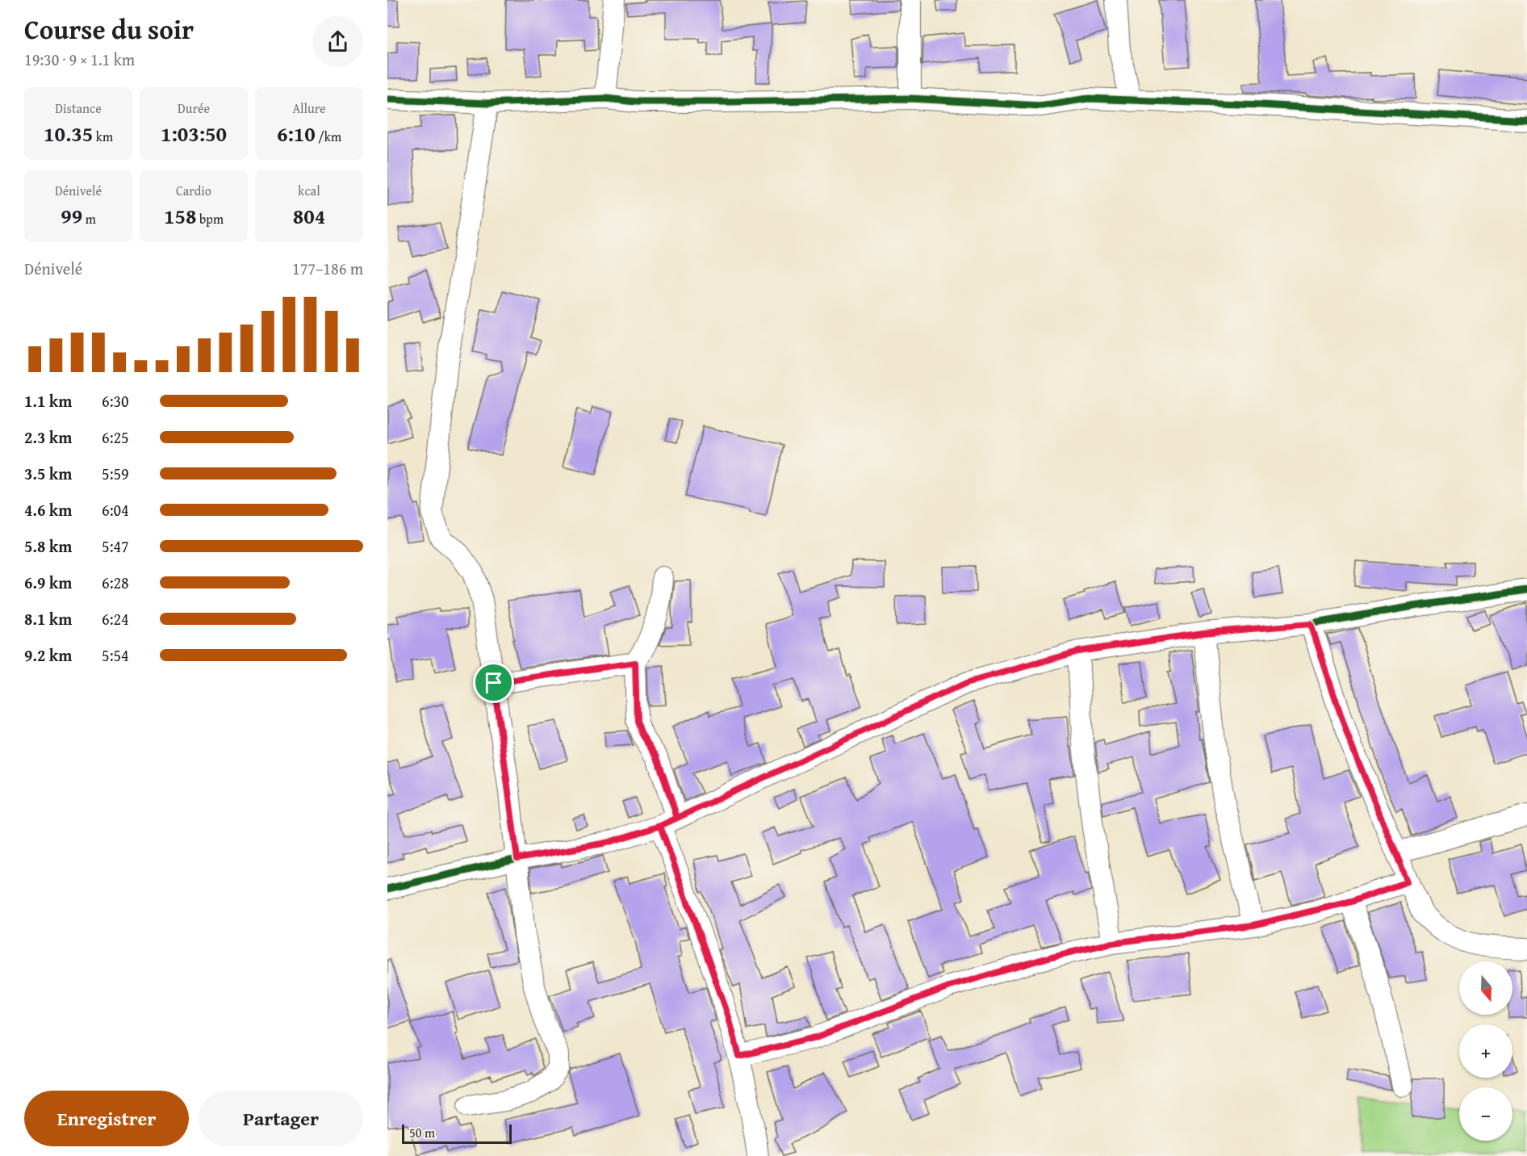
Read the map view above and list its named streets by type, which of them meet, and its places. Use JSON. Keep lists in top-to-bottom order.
{
  "scale_bar": "50 m",
  "north": "bottom",
  "page": {
    "heading": ["Course du soir", "19:30 · 9 × 1.1 km"],
    "stats": [
      ["Distance", "10.35 km"],
      ["Durée", "1:03:50"],
      ["Allure", "6:10 /km"],
      ["Dénivelé", "99 m"],
      ["Cardio", "158 bpm"],
      ["kcal", "804"]
    ],
    "chart": ["Dénivelé", "177–186 m"],
    "list": [
      {
        "name": "1.1 km",
        "note": "6:30"
      },
      {
        "name": "2.3 km",
        "note": "6:25"
      },
      {
        "name": "3.5 km",
        "note": "5:59"
      },
      {
        "name": "4.6 km",
        "note": "6:04"
      },
      {
        "name": "5.8 km",
        "note": "5:47"
      },
      {
        "name": "6.9 km",
        "note": "6:28"
      },
      {
        "name": "8.1 km",
        "note": "6:24"
      },
      {
        "name": "9.2 km",
        "note": "5:54"
      }
    ],
    "map_buttons": ["+", "−"],
    "buttons": ["Enregistrer", "Partager"],
    "scale": "50 m"
  }
}
